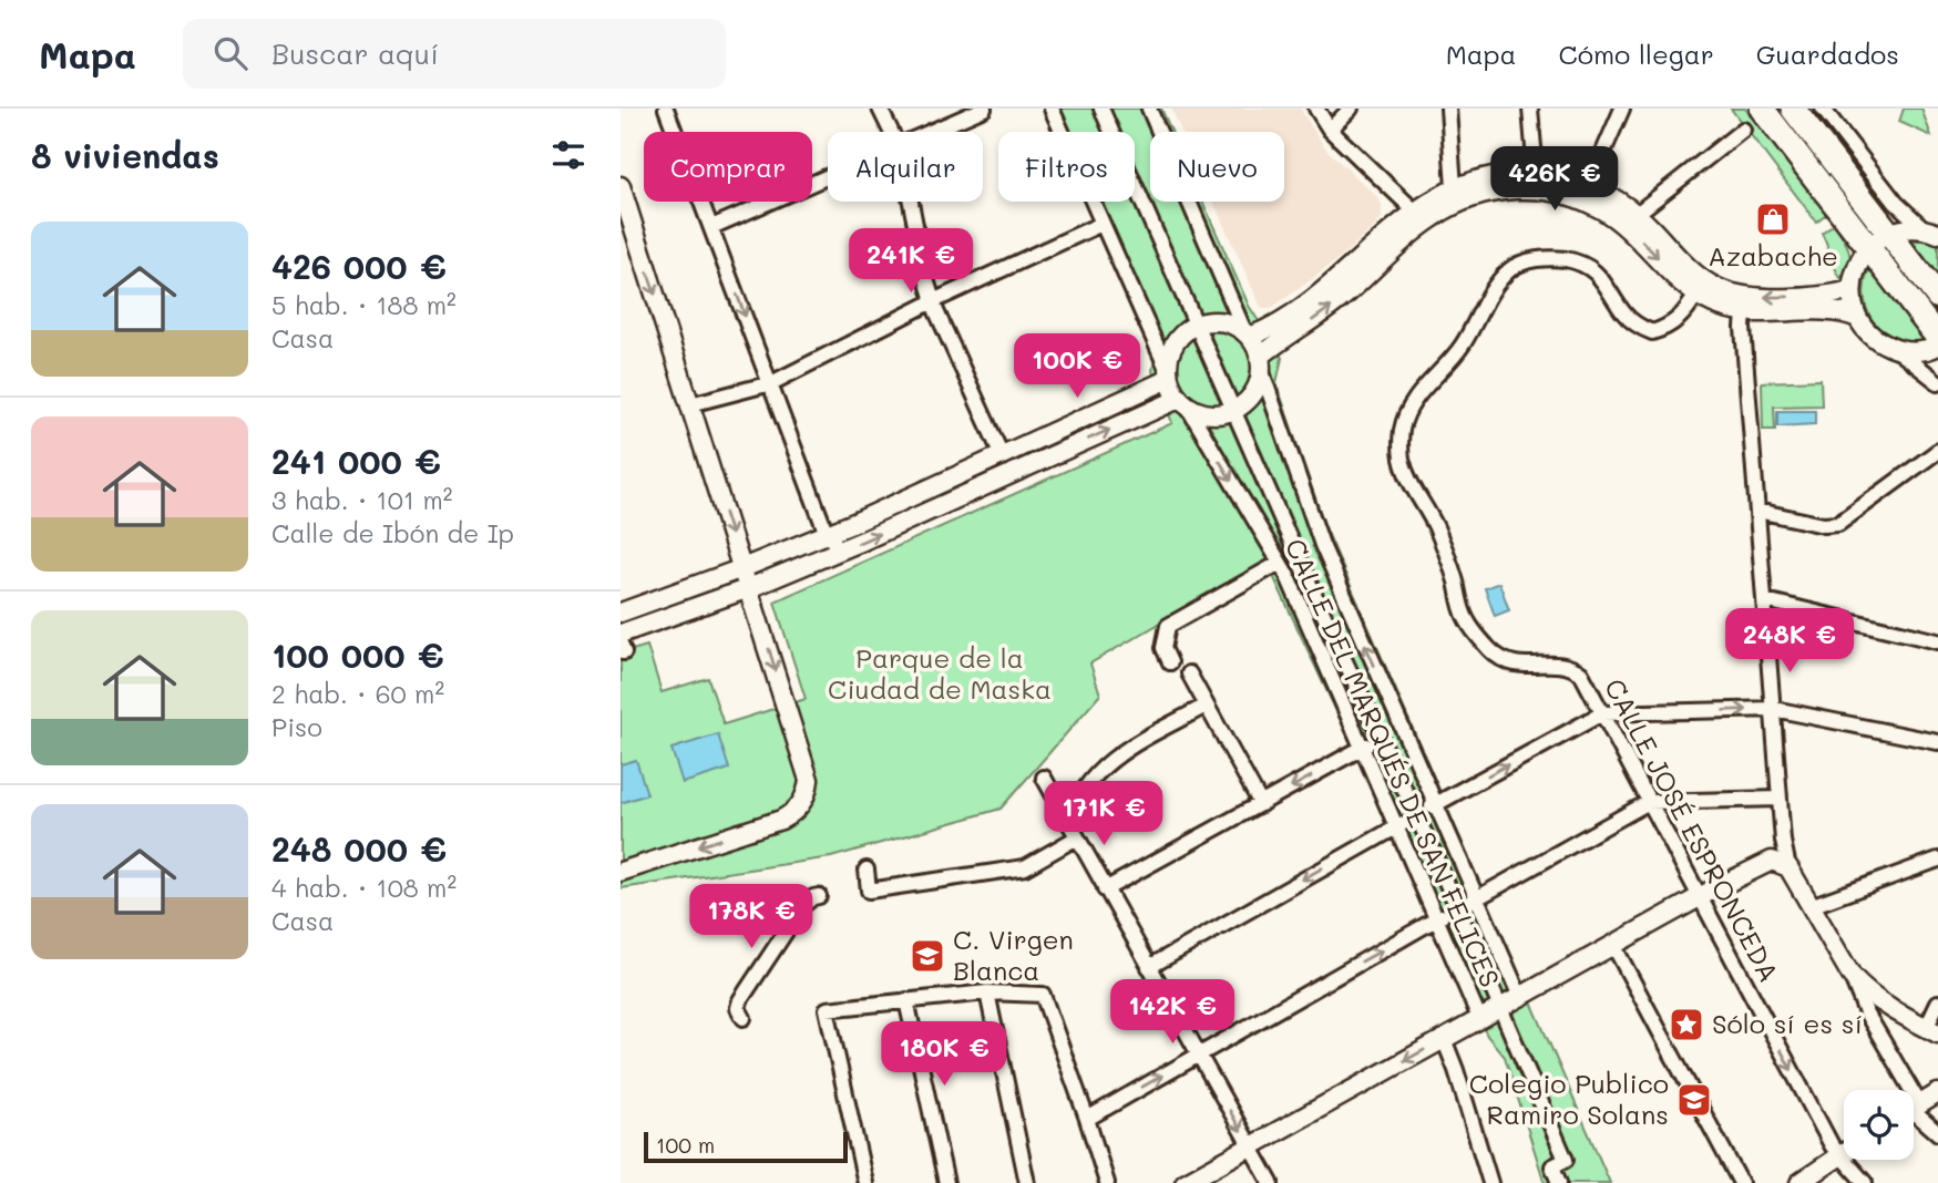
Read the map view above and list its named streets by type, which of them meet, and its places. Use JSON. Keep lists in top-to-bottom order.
{
  "streets": {
    "street": ["CALLE DEL MARQUÉS DE SAN FELICES", "CALLE JOSÉ ESPRONCEDA"]
  },
  "parks": ["Parque de la Ciudad de Maska"],
  "places": {
    "shop": ["Azabache"],
    "school or university": ["C. Virgen Blanca", "Colegio Publico Ramiro Solans"],
    "place": ["Sólo sí es sí"]
  },
  "scale_bar": "100 m",
  "page": {
    "header": "Mapa",
    "search": "Buscar aquí",
    "nav": ["Mapa", "Cómo llegar", "Guardados"],
    "heading": "8 viviendas",
    "chip": [
      "Comprar",
      "Alquilar",
      "Filtros",
      "Nuevo"
    ],
    "price": [
      "426K €",
      "241K €",
      "100K €",
      "248K €",
      "171K €",
      "178K €",
      "142K €",
      "180K €"
    ],
    "list": [
      {
        "name": "426 000 €",
        "note": "5 hab. · 188 m² · Casa"
      },
      {
        "name": "241 000 €",
        "note": "3 hab. · 101 m² · Calle de Ibón de Ip"
      },
      {
        "name": "100 000 €",
        "note": "2 hab. · 60 m² · Piso"
      },
      {
        "name": "248 000 €",
        "note": "4 hab. · 108 m² · Casa"
      }
    ],
    "scale": "100 m"
  }
}
